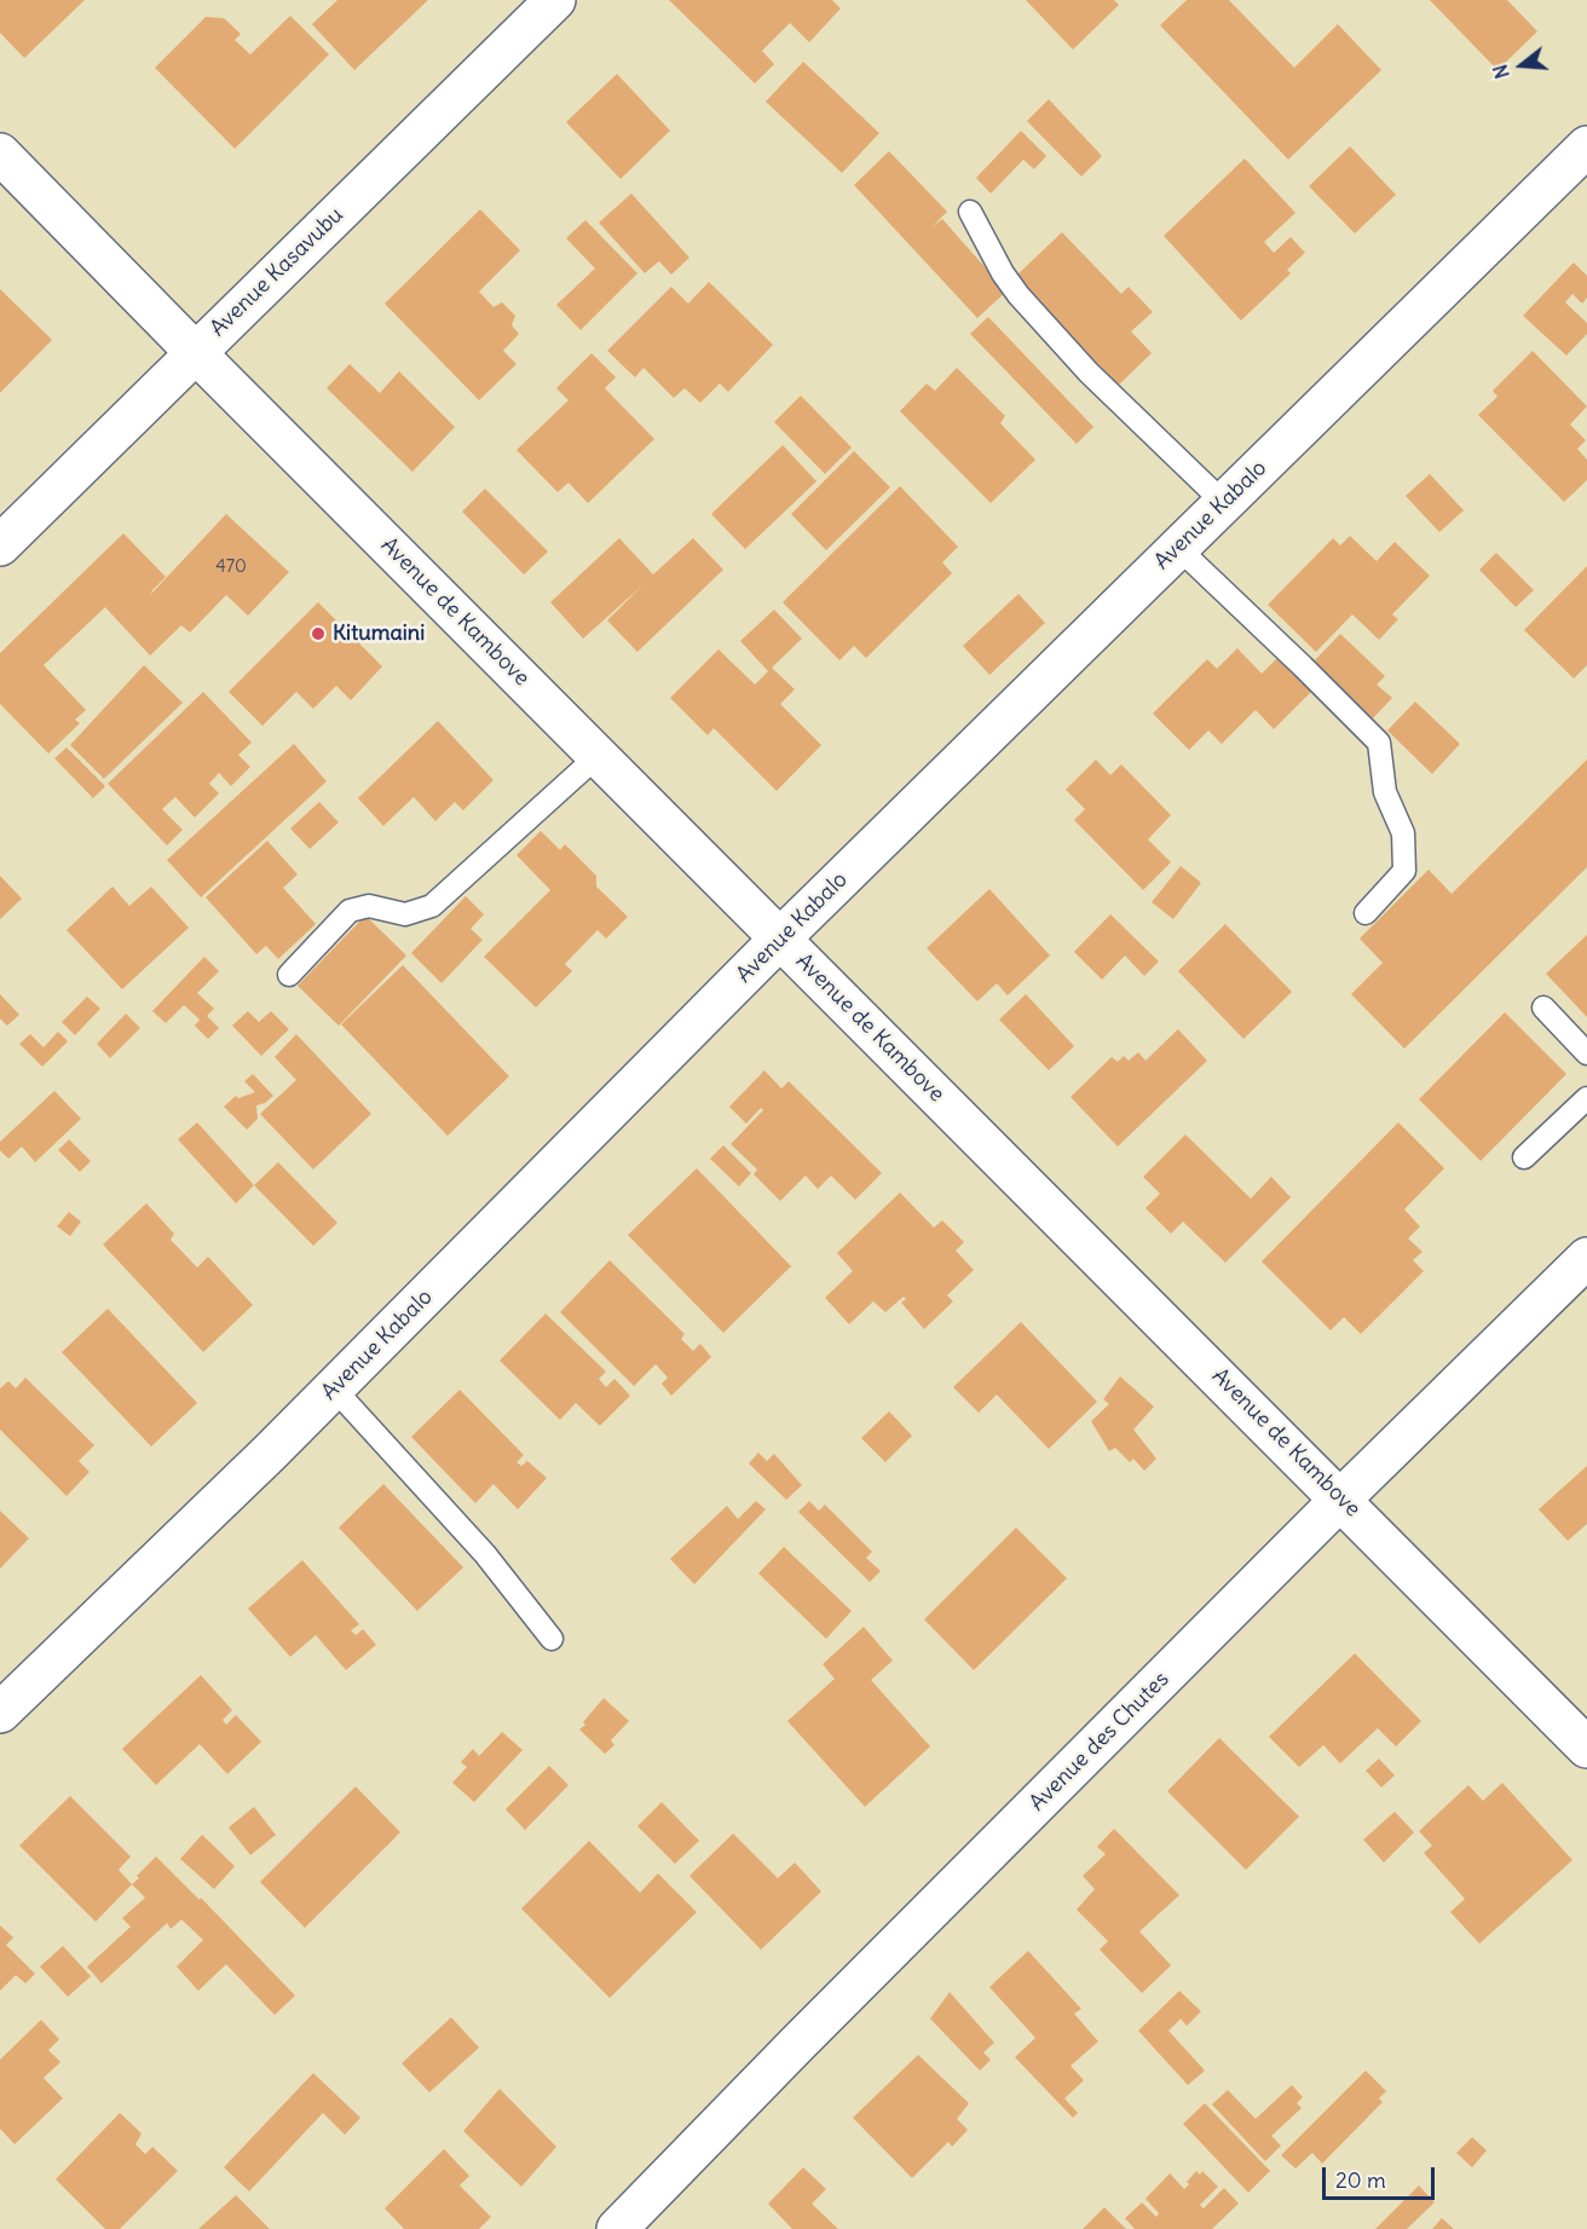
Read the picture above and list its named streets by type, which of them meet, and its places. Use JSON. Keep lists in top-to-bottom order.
{
  "streets": {
    "street": [
      "Avenue Kasavubu",
      "Avenue Kabalo",
      "Avenue de Kambove",
      "Avenue des Chutes"
    ]
  },
  "crossings": [
    ["Avenue Kasavubu", "Avenue de Kambove"],
    ["Avenue Kabalo", "Avenue de Kambove"],
    ["Avenue de Kambove", "Avenue des Chutes"]
  ],
  "places": ["Kitumaini"],
  "house_numbers": ["470"],
  "scale_bar": "20 m",
  "north": "left"
}
